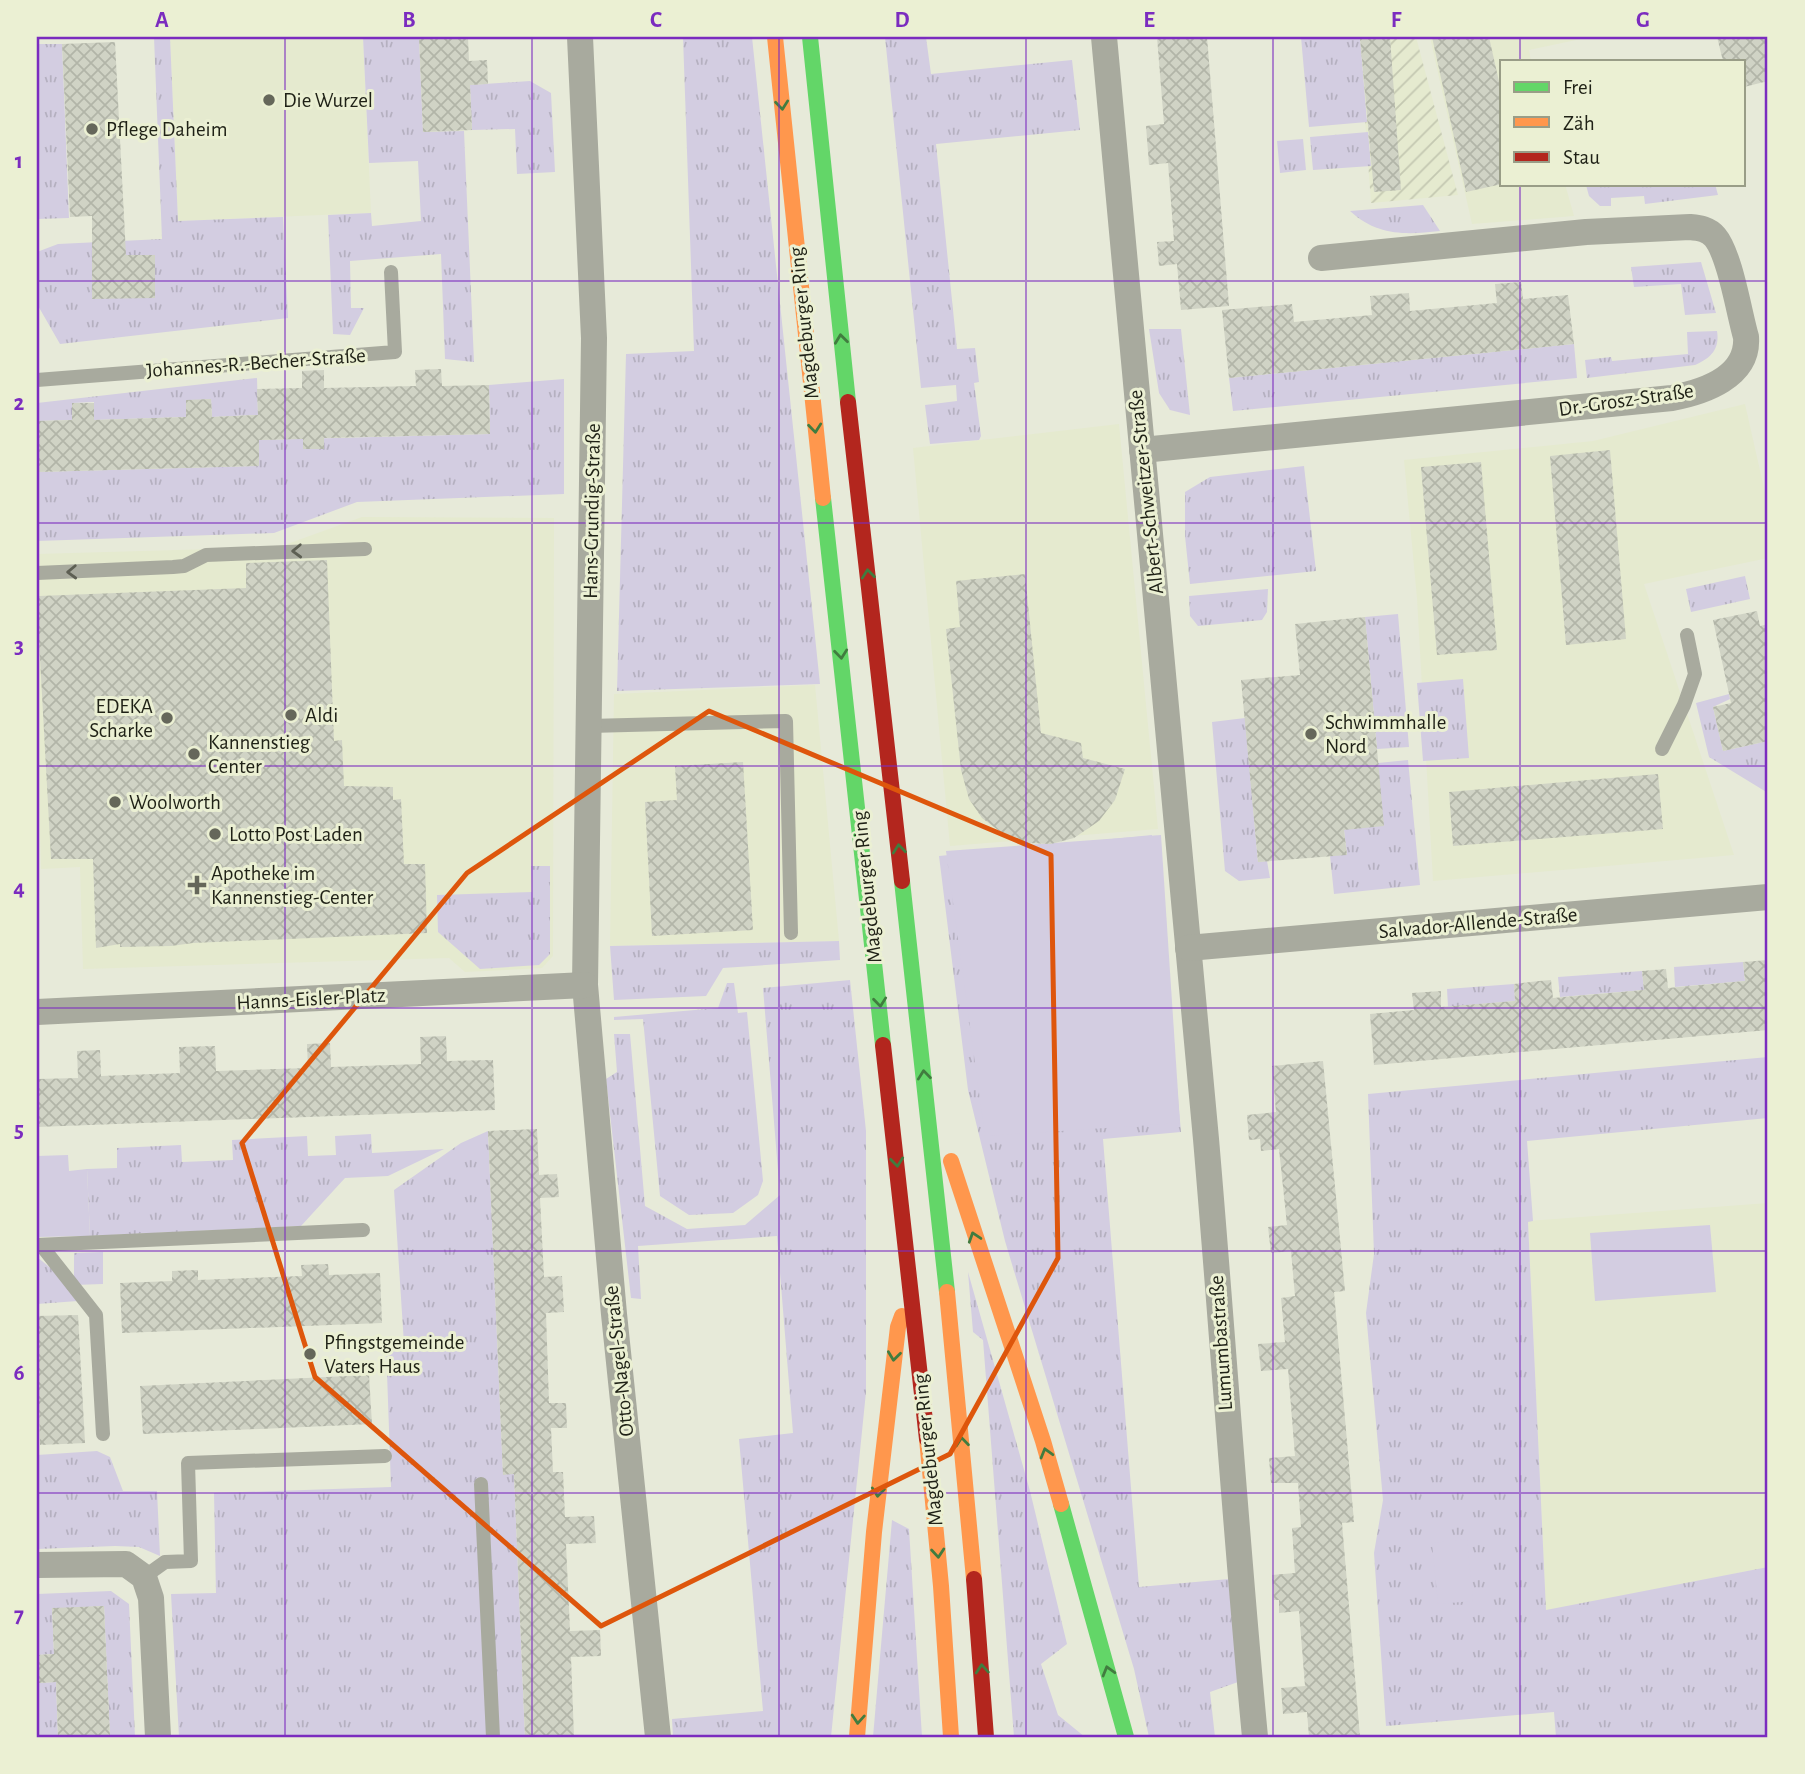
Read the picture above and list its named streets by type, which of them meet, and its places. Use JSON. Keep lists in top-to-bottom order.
{
  "streets": {
    "highway": ["Magdeburger Ring"],
    "street": [
      "Dr.-Grosz-Straße",
      "Albert-Schweitzer-Straße",
      "Hans-Grundig-Straße",
      "Salvador-Allende-Straße",
      "Hanns-Eisler-Platz",
      "Lumumbastraße",
      "Otto-Nagel-Straße"
    ],
    "lane": ["Johannes-R.-Becher-Straße"]
  },
  "crossings": [
    ["Dr.-Grosz-Straße", "Albert-Schweitzer-Straße"],
    ["Albert-Schweitzer-Straße", "Salvador-Allende-Straße"],
    ["Albert-Schweitzer-Straße", "Lumumbastraße"],
    ["Hans-Grundig-Straße", "Hanns-Eisler-Platz"],
    ["Hans-Grundig-Straße", "Otto-Nagel-Straße"],
    ["Salvador-Allende-Straße", "Lumumbastraße"],
    ["Hanns-Eisler-Platz", "Otto-Nagel-Straße"]
  ],
  "places": {
    "other": [
      "Die Wurzel",
      "Pflege Daheim",
      "Aldi",
      "EDEKA Scharke",
      "Schwimmhalle Nord",
      "Kannenstieg Center",
      "Woolworth",
      "Lotto Post Laden",
      "Pfingstgemeinde Vaters Haus"
    ],
    "health": ["Apotheke im Kannenstieg-Center"]
  },
  "legend": ["Frei", "Zäh", "Stau"],
  "grid": {
    "columns": [
      "A",
      "B",
      "C",
      "D",
      "E",
      "F",
      "G"
    ],
    "rows": [
      "1",
      "2",
      "3",
      "4",
      "5",
      "6",
      "7"
    ]
  }
}
